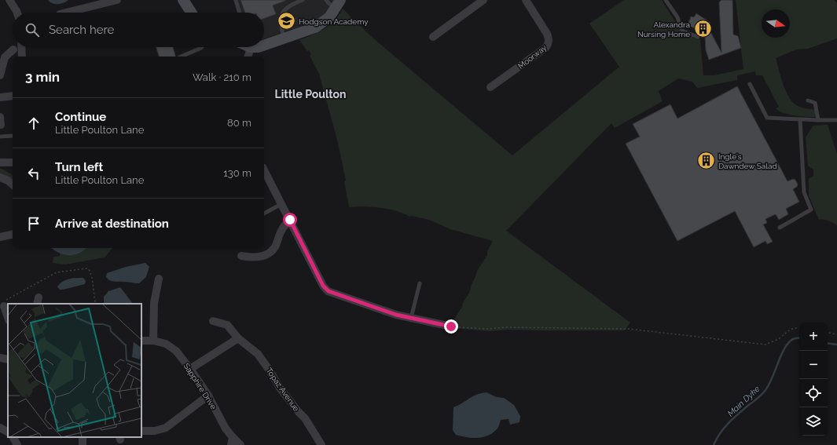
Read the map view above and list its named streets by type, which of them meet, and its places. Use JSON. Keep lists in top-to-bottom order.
{
  "streets": {
    "street": ["Moorway", "Sapphire Drive", "Topaz Avenue"]
  },
  "districts": ["Little Poulton"],
  "water": ["Main Dyke"],
  "places": {
    "school or university": ["Hodgson Academy"],
    "building": ["Alexandra Nursing Home", "Ingle's Dawndew Salad"]
  },
  "north": "right",
  "page": {
    "search": "Search here",
    "heading": ["3 min", "Walk · 210 m"],
    "list": [
      ["Continue", "Little Poulton Lane", "80 m"],
      ["Turn left", "Little Poulton Lane", "130 m"],
      "Arrive at destination"
    ],
    "map_buttons": ["+", "−"]
  }
}
